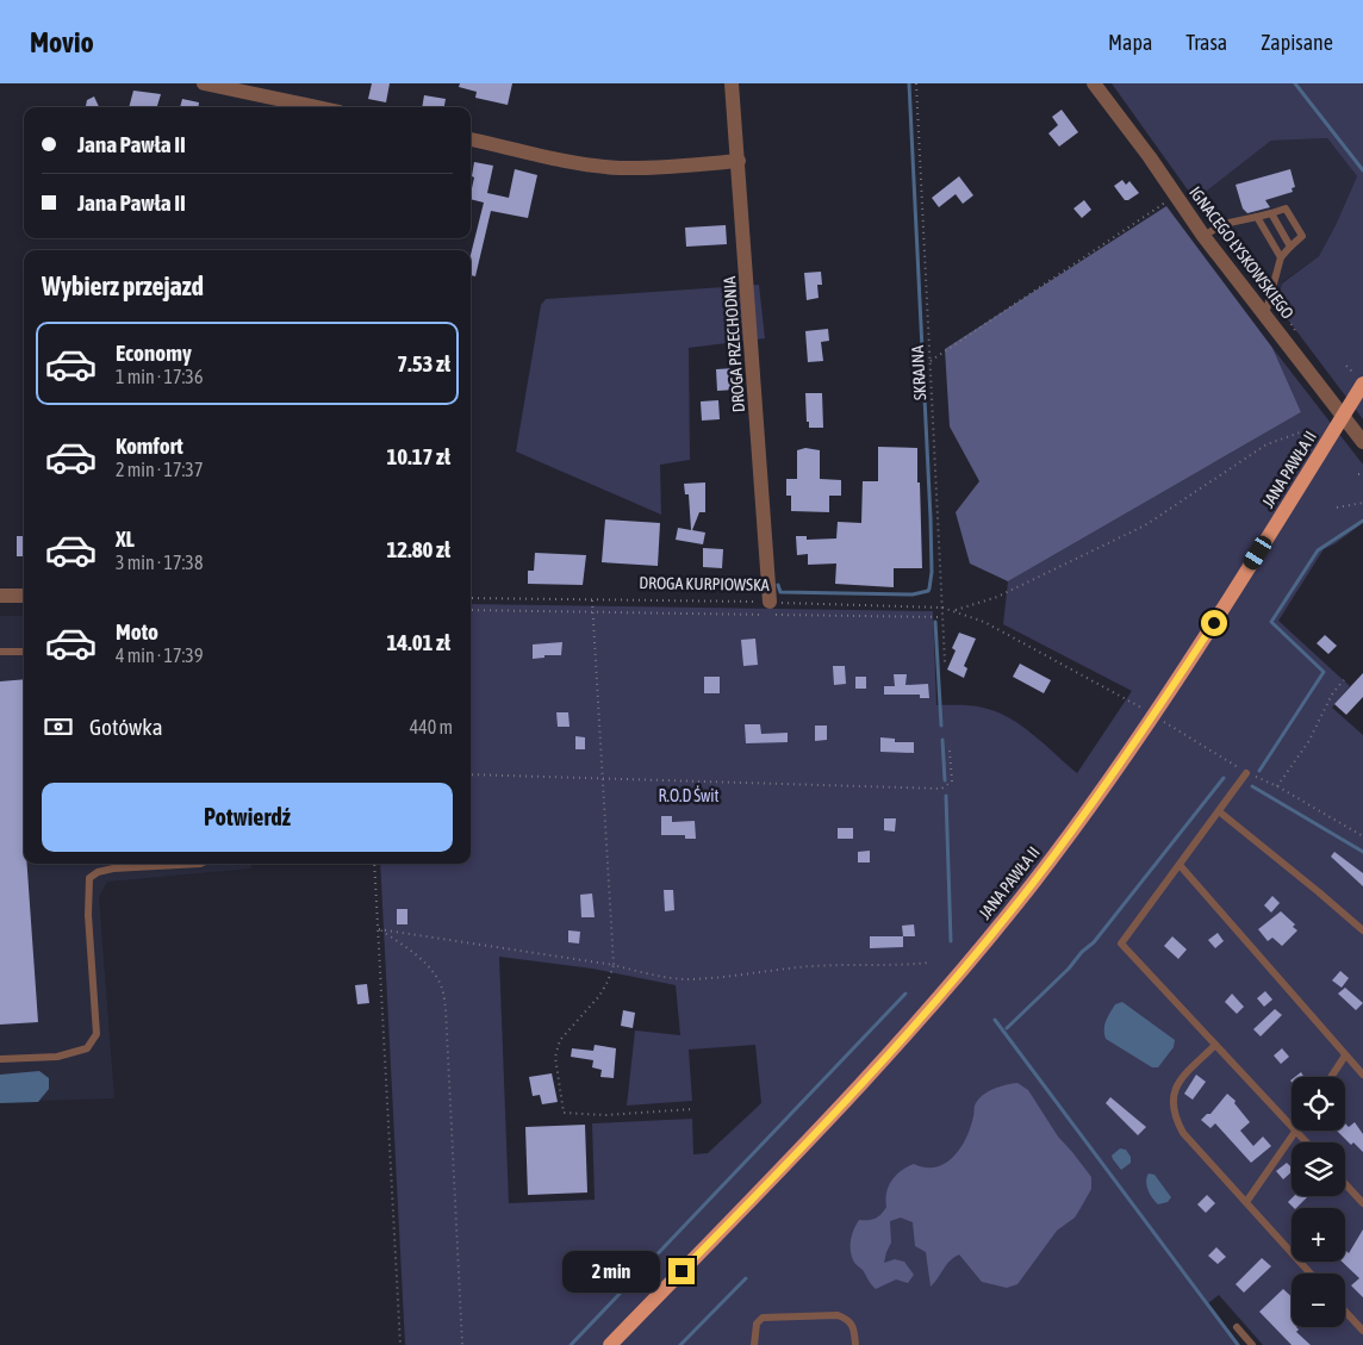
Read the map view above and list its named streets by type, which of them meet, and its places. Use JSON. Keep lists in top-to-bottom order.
{
  "streets": {
    "main road": ["JANA PAWŁA II"],
    "street": ["IGNACEGO ŁYSKOWSKIEGO", "DROGA PRZECHODNIA"],
    "path": ["SKRAJNA", "DROGA KURPIOWSKA"]
  },
  "crossings": [
    ["IGNACEGO ŁYSKOWSKIEGO", "JANA PAWŁA II"],
    ["DROGA PRZECHODNIA", "DROGA KURPIOWSKA"],
    ["SKRAJNA", "DROGA KURPIOWSKA"]
  ],
  "parks": ["R.O.D Świt"],
  "page": {
    "header": "Movio",
    "nav": ["Mapa", "Trasa", "Zapisane"],
    "banner": ["Jana Pawła II", "Jana Pawła II"],
    "heading": "Wybierz przejazd",
    "list": [
      {
        "name": "Economy",
        "note": "1 min · 17:36",
        "value": "7.53 zł"
      },
      {
        "name": "Komfort",
        "note": "2 min · 17:37",
        "value": "10.17 zł"
      },
      {
        "name": "XL",
        "note": "3 min · 17:38",
        "value": "12.80 zł"
      },
      {
        "name": "Moto",
        "note": "4 min · 17:39",
        "value": "14.01 zł"
      }
    ],
    "pay": ["Gotówka", "440 m"],
    "buttons": "Potwierdź",
    "map_buttons": ["+", "−"],
    "bubble": "2 min"
  }
}
